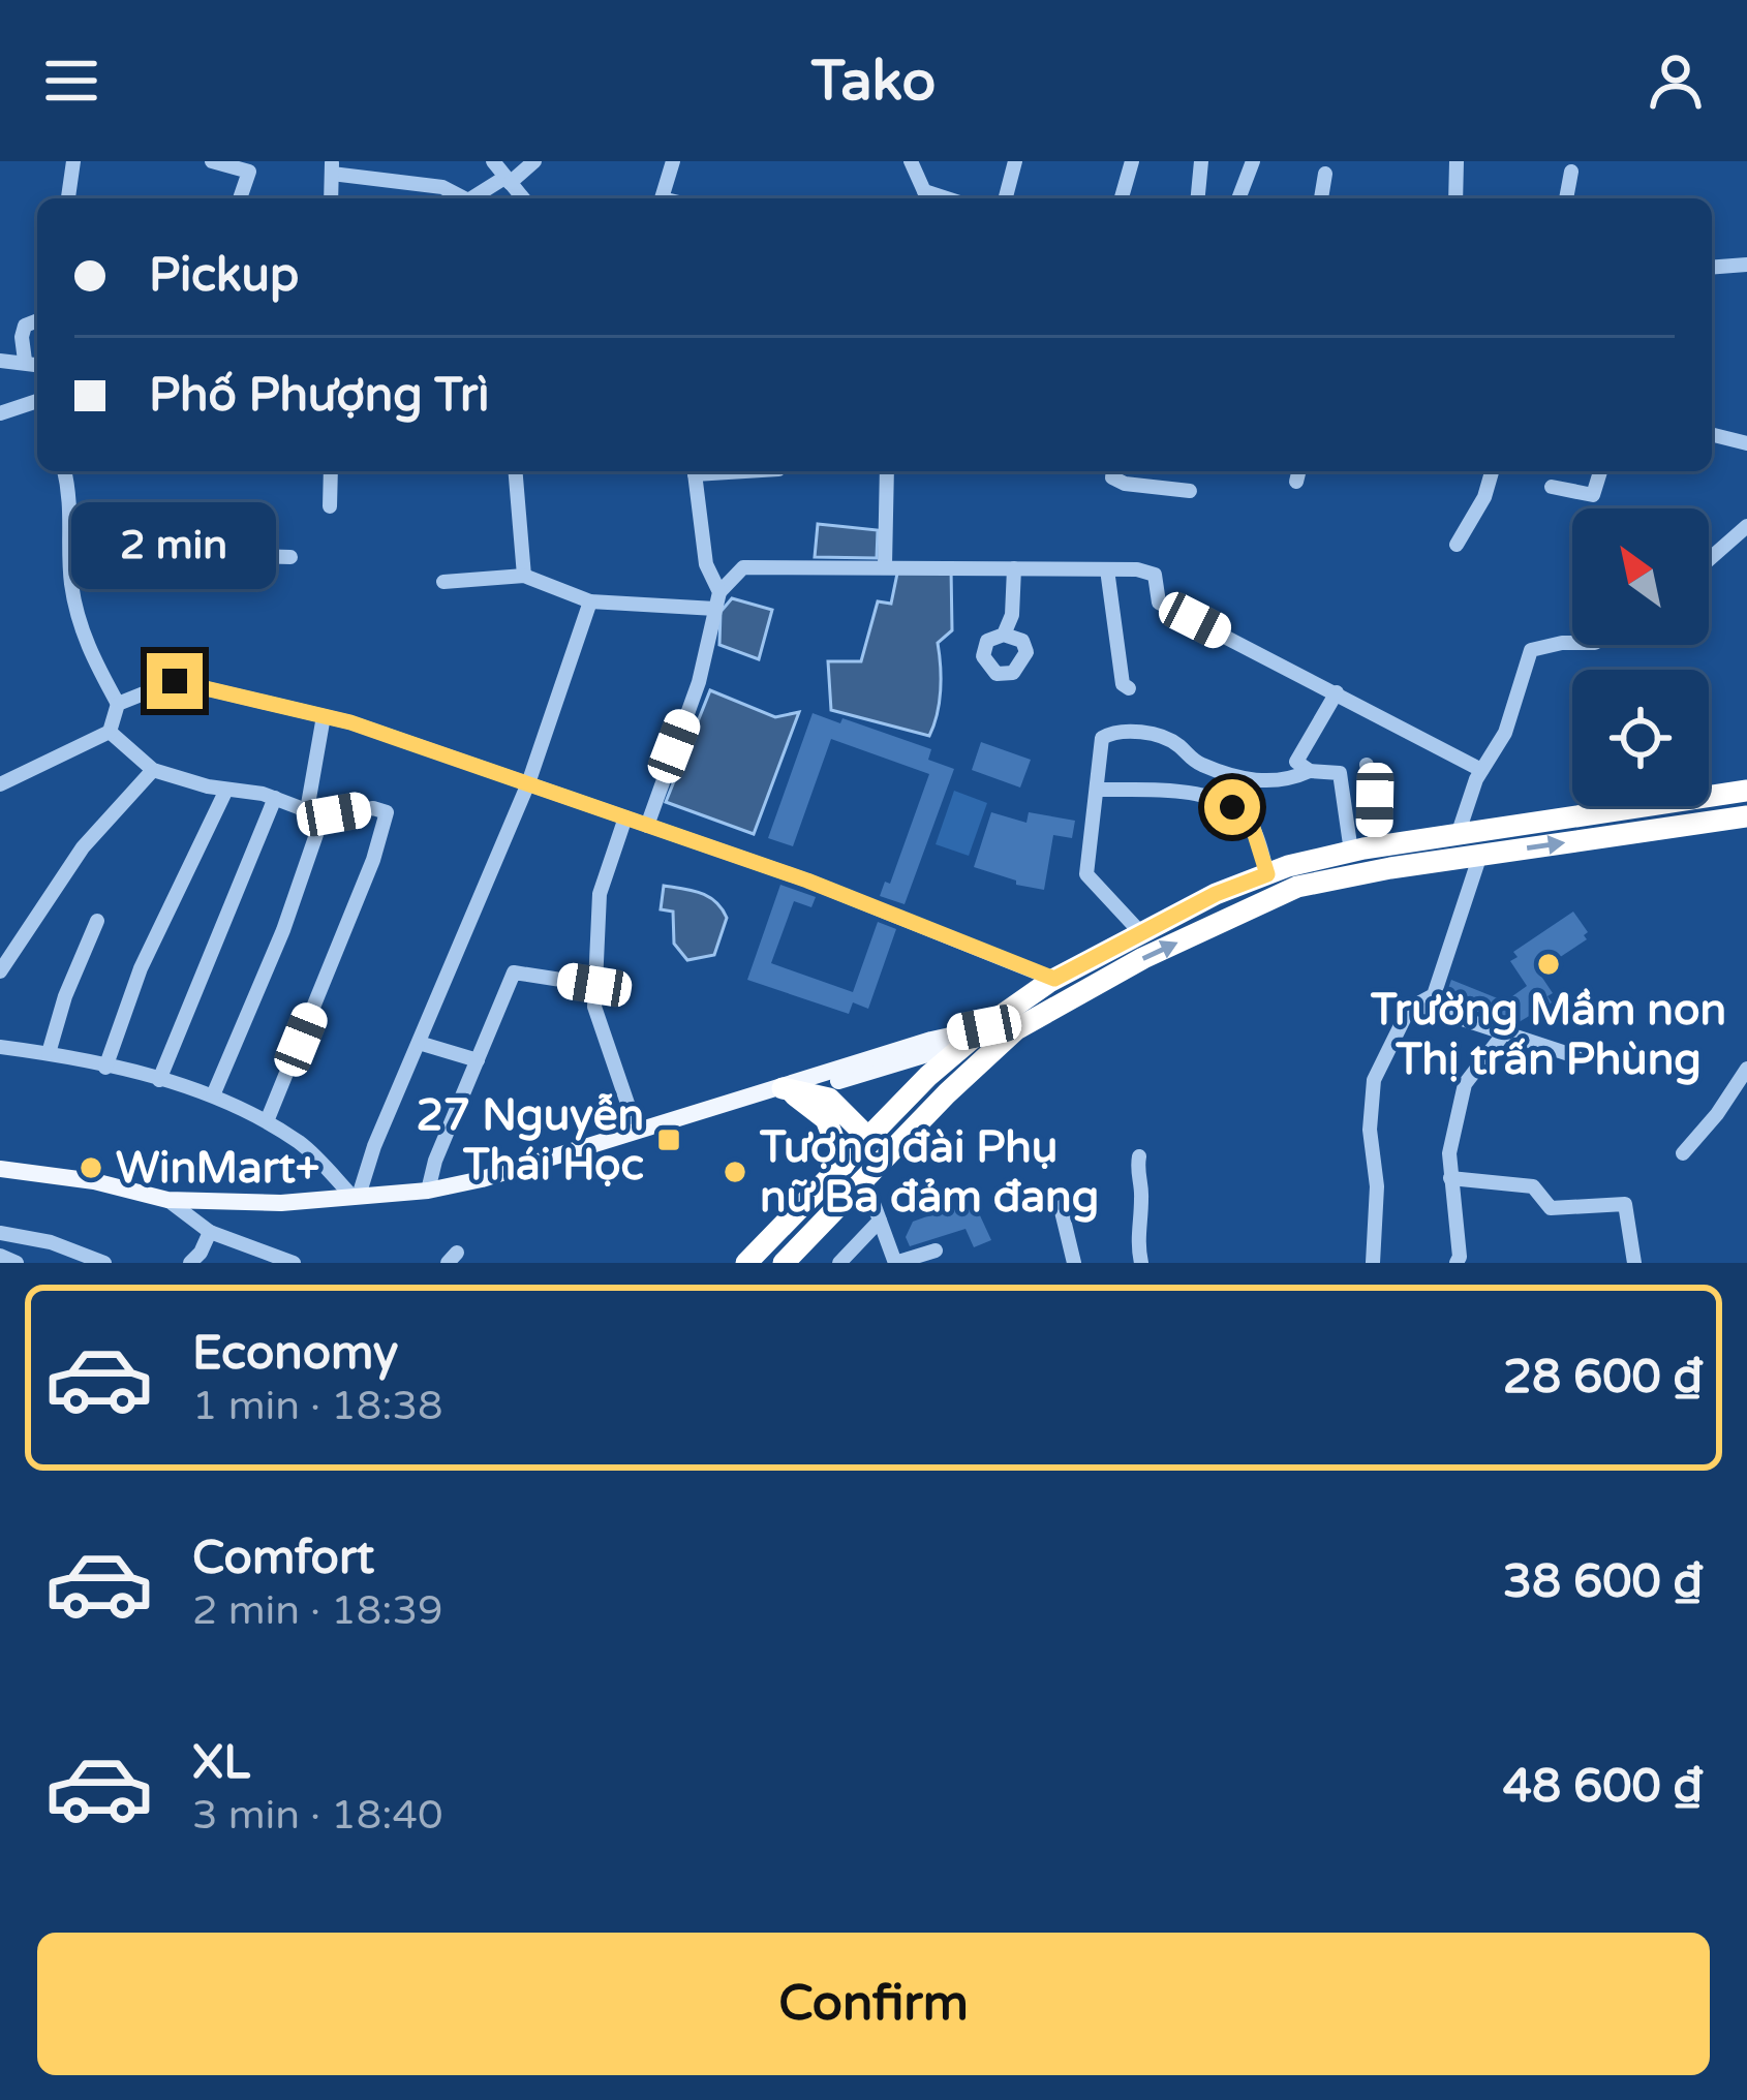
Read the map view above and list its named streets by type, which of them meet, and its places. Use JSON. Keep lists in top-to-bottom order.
{
  "places": {
    "other": ["Trường Mầm non Thị trấn Phùng", "WinMart+", "Tượng đài Phụ nữ Ba đảm đang"],
    "transit": ["27 Nguyễn Thái Học"]
  },
  "north": "top left",
  "page": {
    "header": "Tako",
    "banner": ["Pickup", "Phố Phượng Trì"],
    "bubble": "2 min",
    "list": [
      {
        "name": "Economy",
        "note": "1 min · 18:38",
        "value": "28 600 ₫"
      },
      {
        "name": "Comfort",
        "note": "2 min · 18:39",
        "value": "38 600 ₫"
      },
      {
        "name": "XL",
        "note": "3 min · 18:40",
        "value": "48 600 ₫"
      }
    ],
    "buttons": "Confirm"
  }
}
